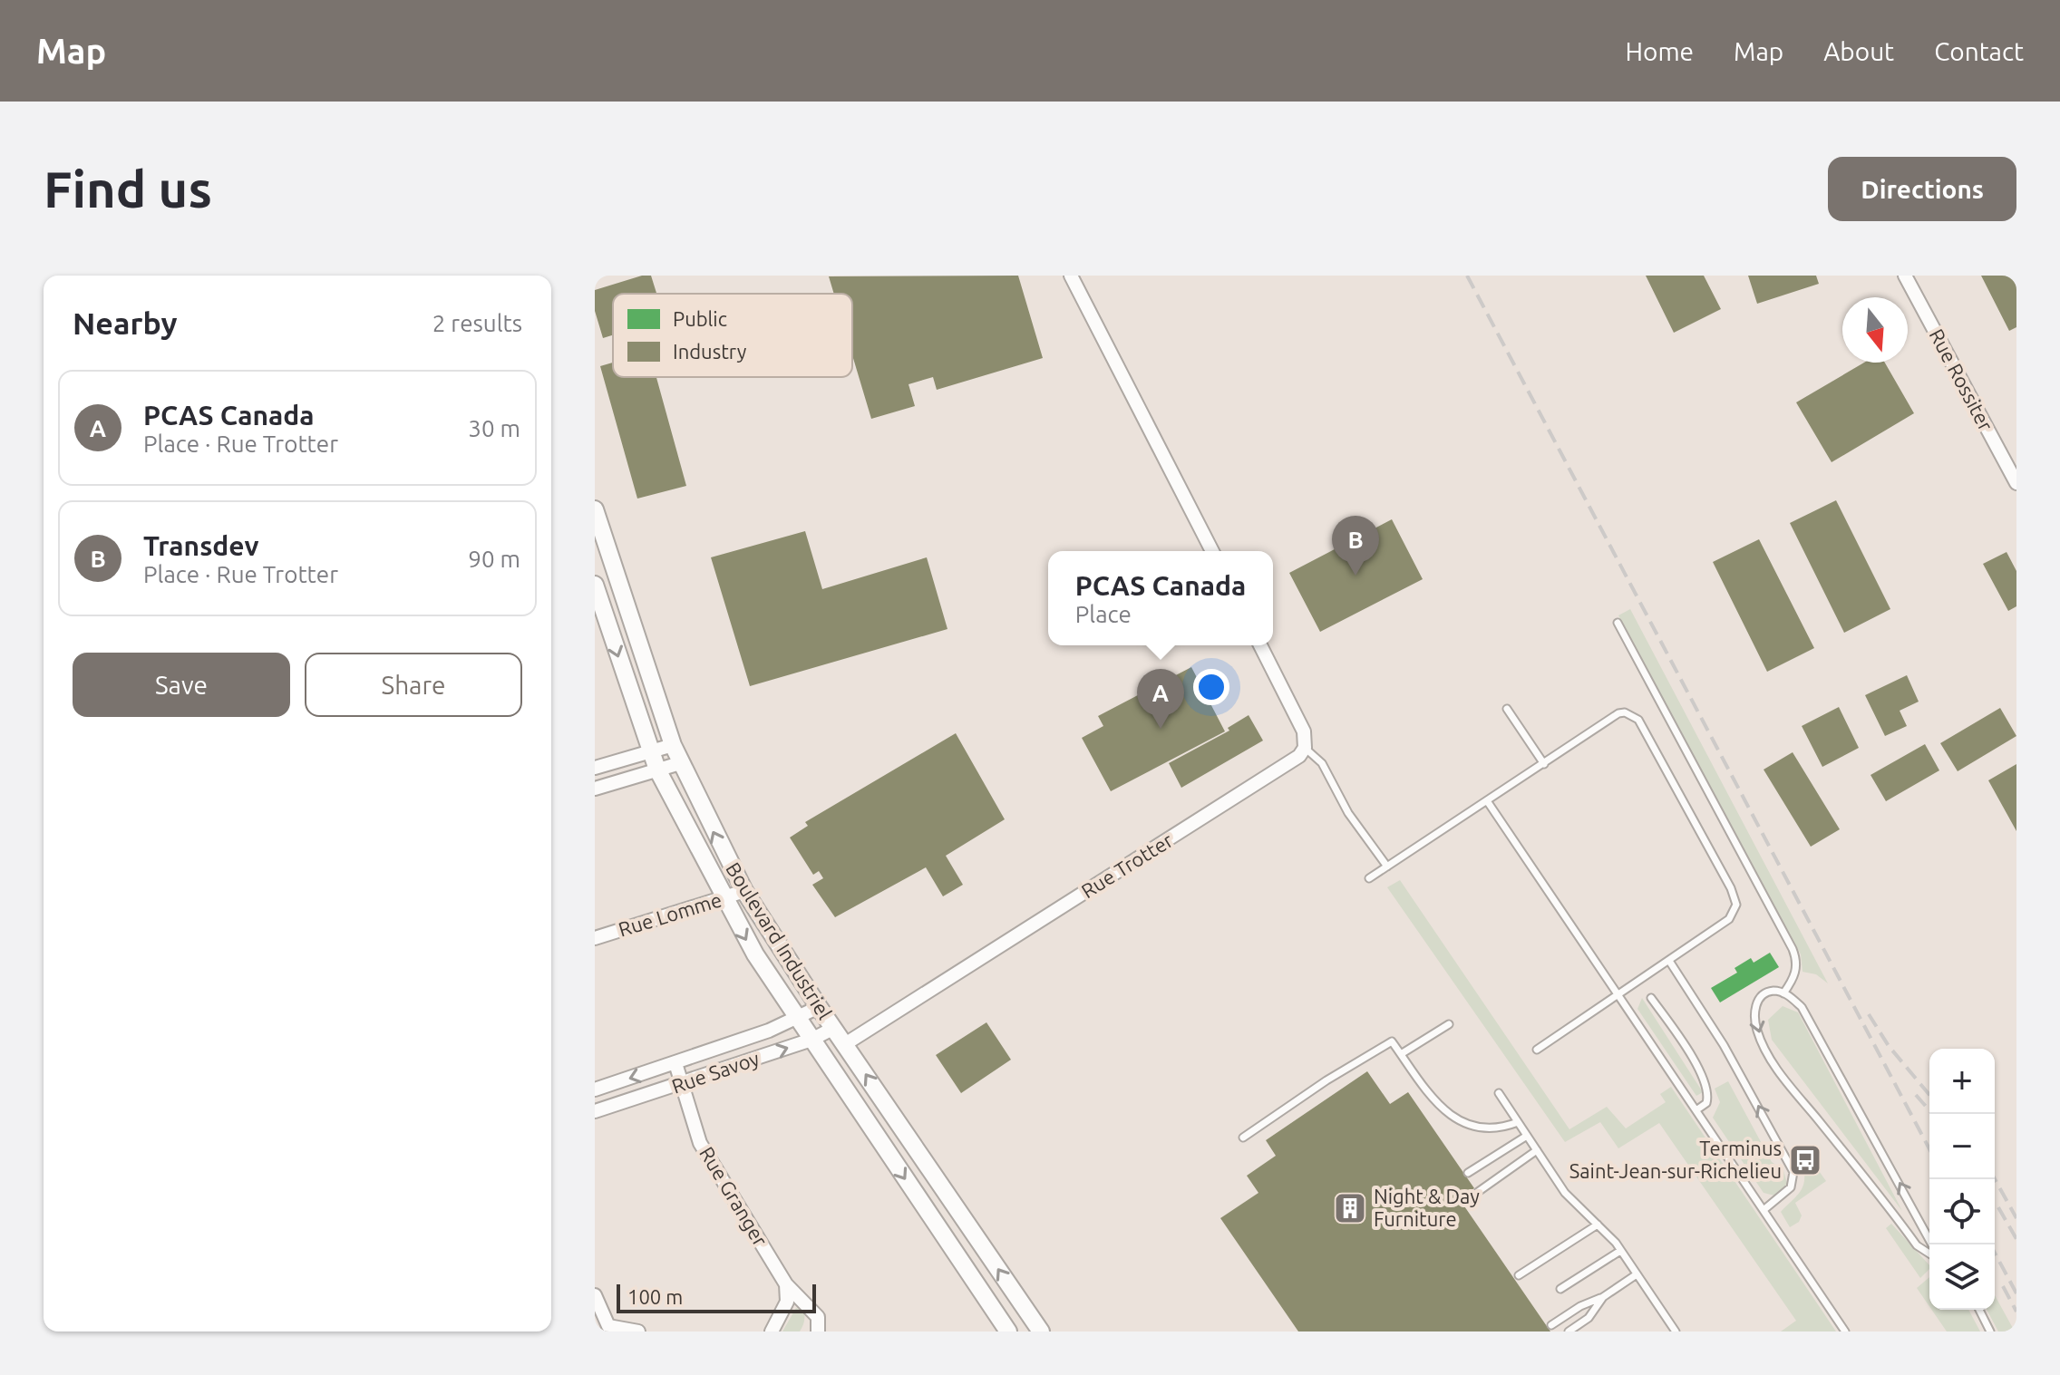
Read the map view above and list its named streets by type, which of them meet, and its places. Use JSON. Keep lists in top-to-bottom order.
{
  "streets": {
    "street": [
      "Rue Rossiter",
      "Rue Trotter",
      "Rue Lomme",
      "Boulevard Industriel",
      "Rue Savoy",
      "Rue Granger"
    ]
  },
  "crossings": [
    ["Rue Trotter", "Boulevard Industriel"],
    ["Rue Lomme", "Boulevard Industriel"],
    ["Boulevard Industriel", "Rue Savoy"],
    ["Rue Savoy", "Rue Granger"]
  ],
  "places": {
    "bus stop": ["Terminus Saint-Jean-sur-Richelieu"],
    "building": ["Night & Day Furniture"]
  },
  "legend": ["Public", "Industry"],
  "scale_bar": "100 m",
  "north": "bottom",
  "page": {
    "header": "Map",
    "nav": [
      "Home",
      "Map",
      "About",
      "Contact"
    ],
    "buttons": [
      "Directions",
      ["Save", "Share"]
    ],
    "title": "Find us",
    "heading": ["Nearby", "2 results"],
    "list": [
      {
        "mark": "A",
        "name": "PCAS Canada",
        "note": "Place · Rue Trotter",
        "value": "30 m"
      },
      {
        "mark": "B",
        "name": "Transdev",
        "note": "Place · Rue Trotter",
        "value": "90 m"
      }
    ],
    "pins": ["B", "A"],
    "popup": ["PCAS Canada", "Place"],
    "map_buttons": ["+", "−"],
    "scale": "100 m"
  }
}
